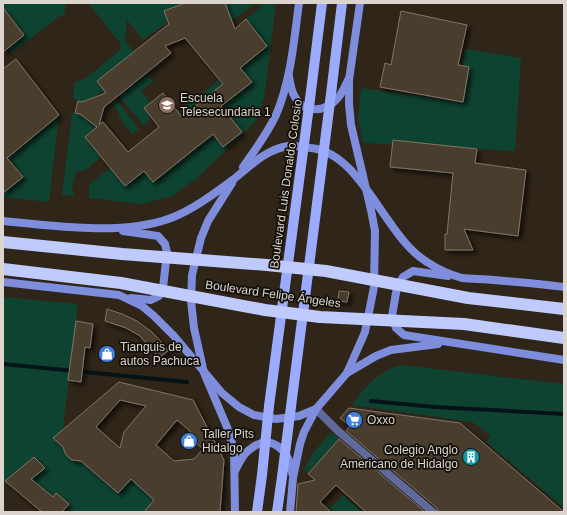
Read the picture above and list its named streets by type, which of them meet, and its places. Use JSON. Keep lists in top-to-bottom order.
{
  "streets": {
    "highway": ["Boulevard Felipe Ángeles"],
    "main road": ["Boulevard Luis Donaldo Colosio"]
  },
  "places": {
    "school or university": ["Escuela Telesecundaria 1"],
    "shop": ["Tianguis de autos Pachuca", "Taller Pits Hidalgo"],
    "supermarket": ["Oxxo"],
    "building": ["Colegio Anglo Americano de Hidalgo"]
  }
}
